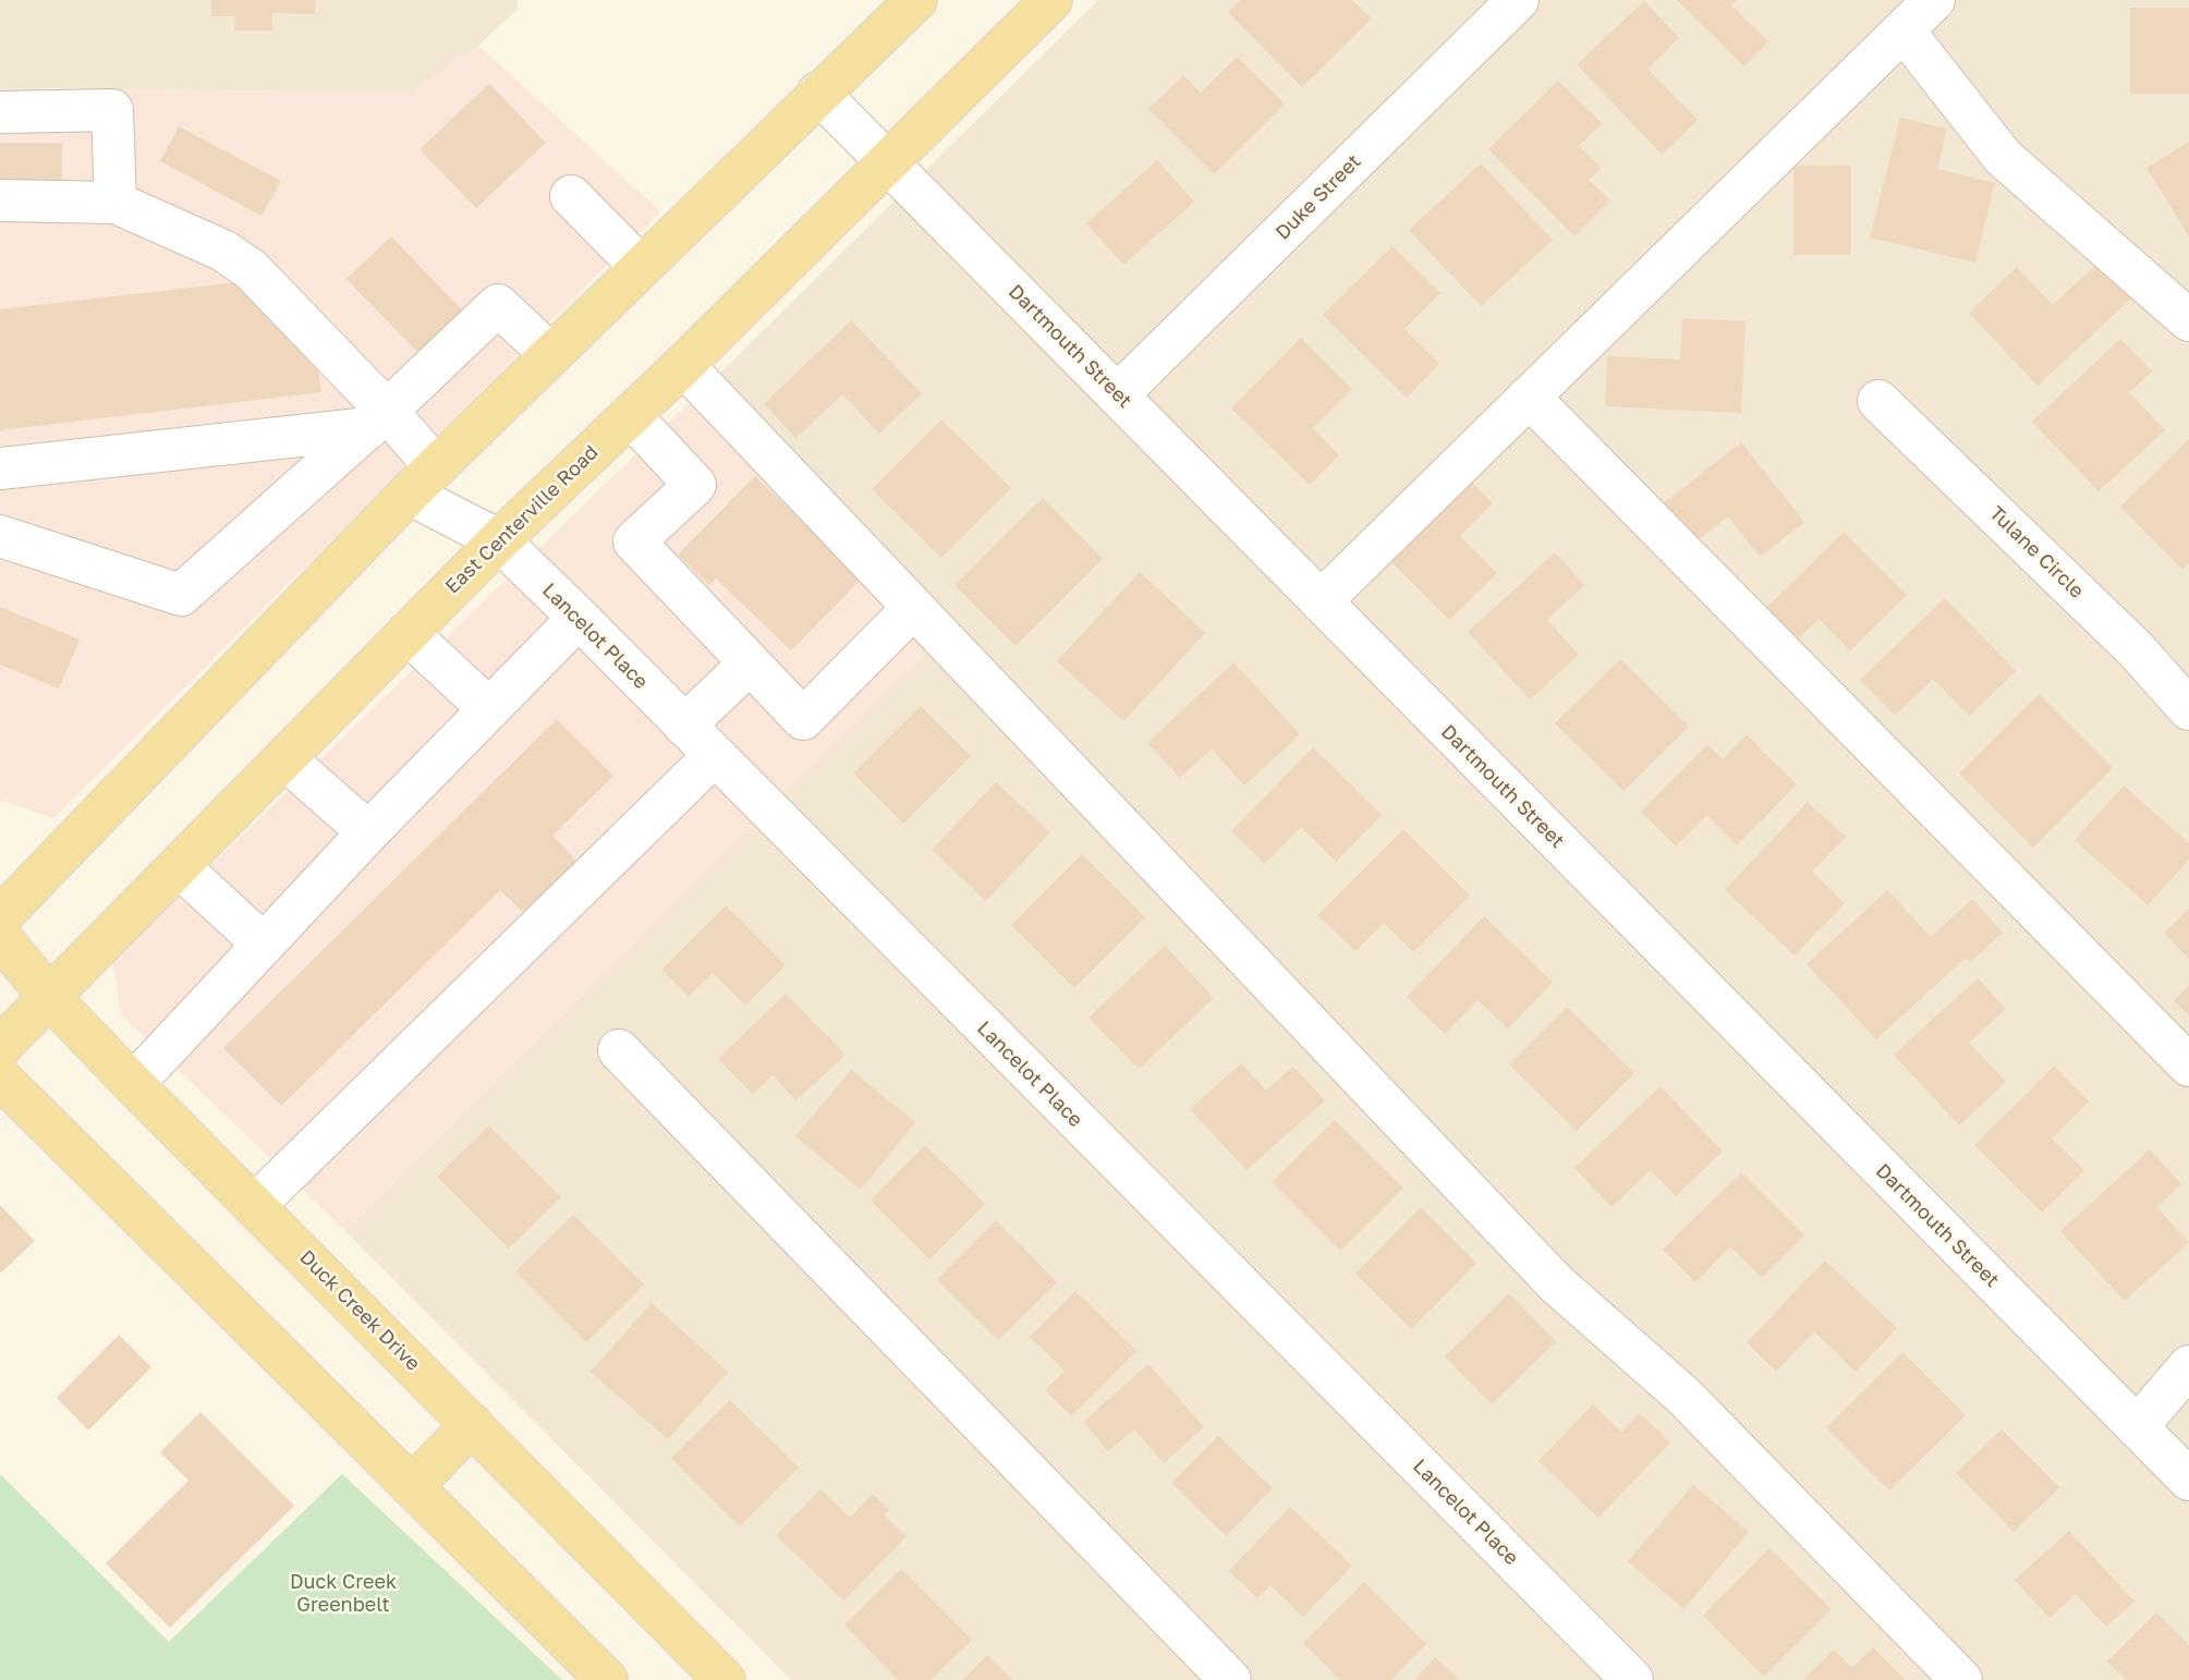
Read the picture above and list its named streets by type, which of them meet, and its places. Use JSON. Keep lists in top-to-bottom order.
{
  "streets": {
    "main road": ["East Centerville Road", "Duck Creek Drive"],
    "street": [
      "Duke Street",
      "Dartmouth Street",
      "Tulane Circle",
      "Lancelot Place"
    ]
  },
  "crossings": [
    ["Duke Street", "Dartmouth Street"],
    ["Dartmouth Street", "East Centerville Road"],
    ["East Centerville Road", "Lancelot Place"],
    ["East Centerville Road", "Duck Creek Drive"]
  ],
  "parks": ["Duck Creek Greenbelt"]
}
